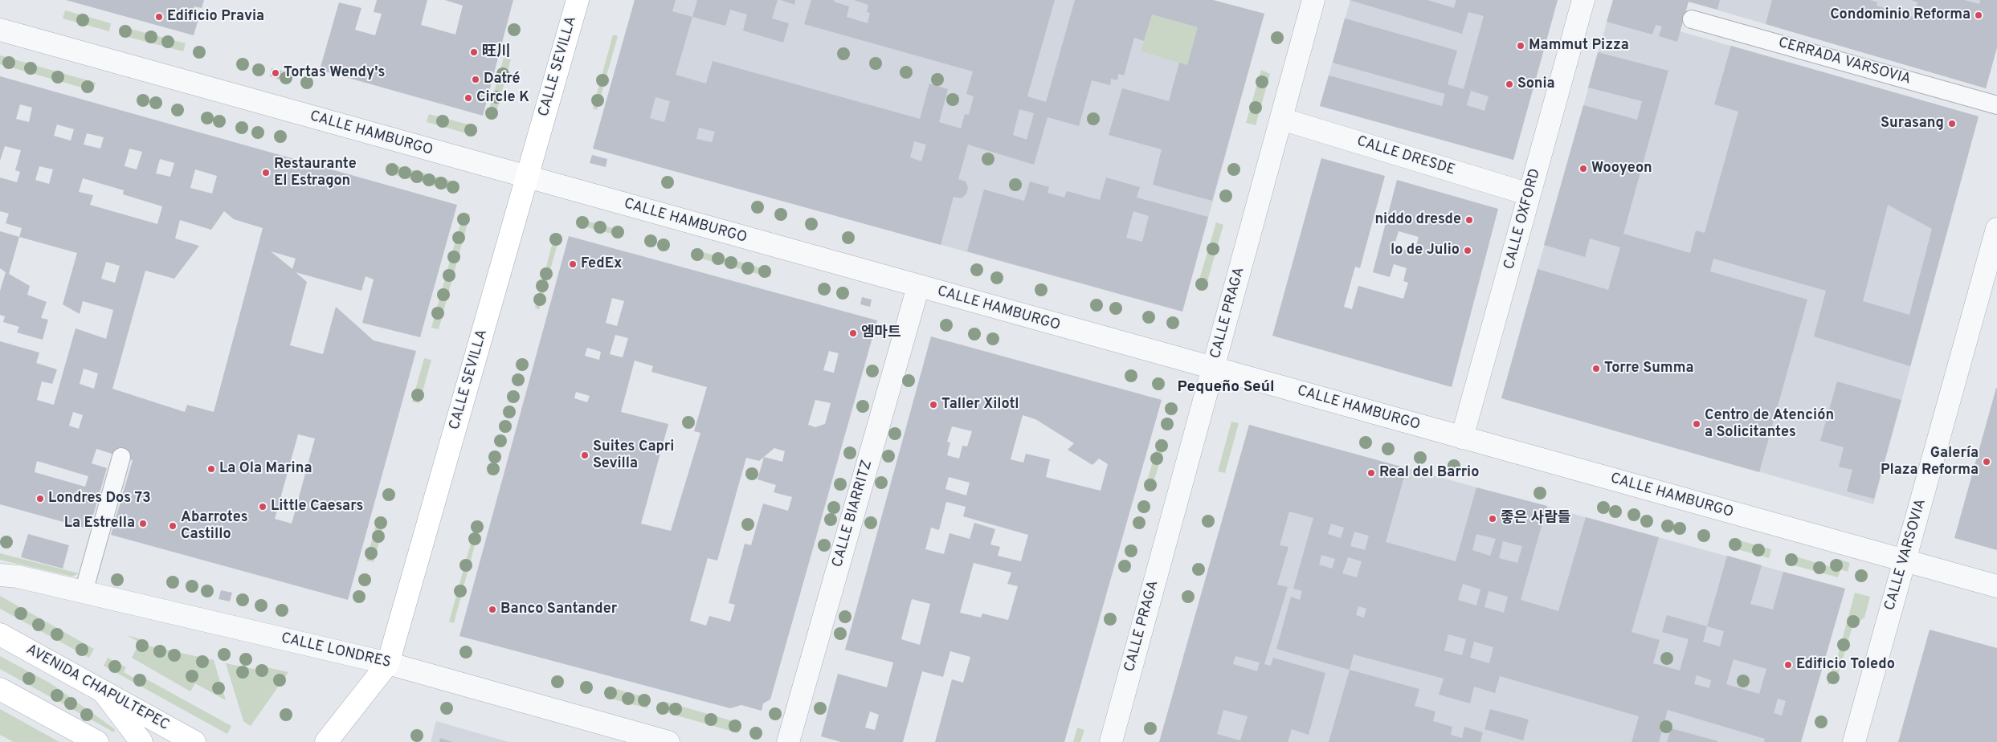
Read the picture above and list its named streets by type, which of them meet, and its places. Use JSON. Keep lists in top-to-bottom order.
{
  "streets": {
    "main road": ["CALLE SEVILLA", "AVENIDA CHAPULTEPEC"],
    "street": [
      "CALLE HAMBURGO",
      "CALLE DRESDE",
      "CALLE OXFORD",
      "CALLE PRAGA",
      "CALLE BIARRITZ",
      "CALLE VARSOVIA",
      "CALLE LONDRES"
    ],
    "lane": ["CERRADA VARSOVIA"]
  },
  "crossings": [
    ["CALLE SEVILLA", "CALLE HAMBURGO"],
    ["CALLE SEVILLA", "CALLE LONDRES"],
    ["CALLE HAMBURGO", "CALLE OXFORD"],
    ["CALLE HAMBURGO", "CALLE PRAGA"],
    ["CALLE HAMBURGO", "CALLE BIARRITZ"],
    ["CALLE HAMBURGO", "CALLE VARSOVIA"],
    ["CALLE DRESDE", "CALLE OXFORD"],
    ["CALLE DRESDE", "CALLE PRAGA"]
  ],
  "districts": ["Pequeño Seúl"],
  "places": [
    "Condominio Reforma",
    "Edificio Pravia",
    "Mammut Pizza",
    "旺川",
    "Tortas Wendy's",
    "Datré",
    "Sonia",
    "Circle K",
    "Surasang",
    "Wooyeon",
    "Restaurante El Estragon",
    "niddo dresde",
    "lo de Julio",
    "FedEx",
    "엠마트",
    "Torre Summa",
    "Taller Xilotl",
    "Centro de Atención a Solicitantes",
    "Suites Capri Sevilla",
    "Galería Plaza Reforma",
    "La Ola Marina",
    "Real del Barrio",
    "Londres Dos 73",
    "Little Caesars",
    "좋은 사람들",
    "La Estrella",
    "Abarrotes Castillo",
    "Banco Santander",
    "Edificio Toledo"
  ]
}
